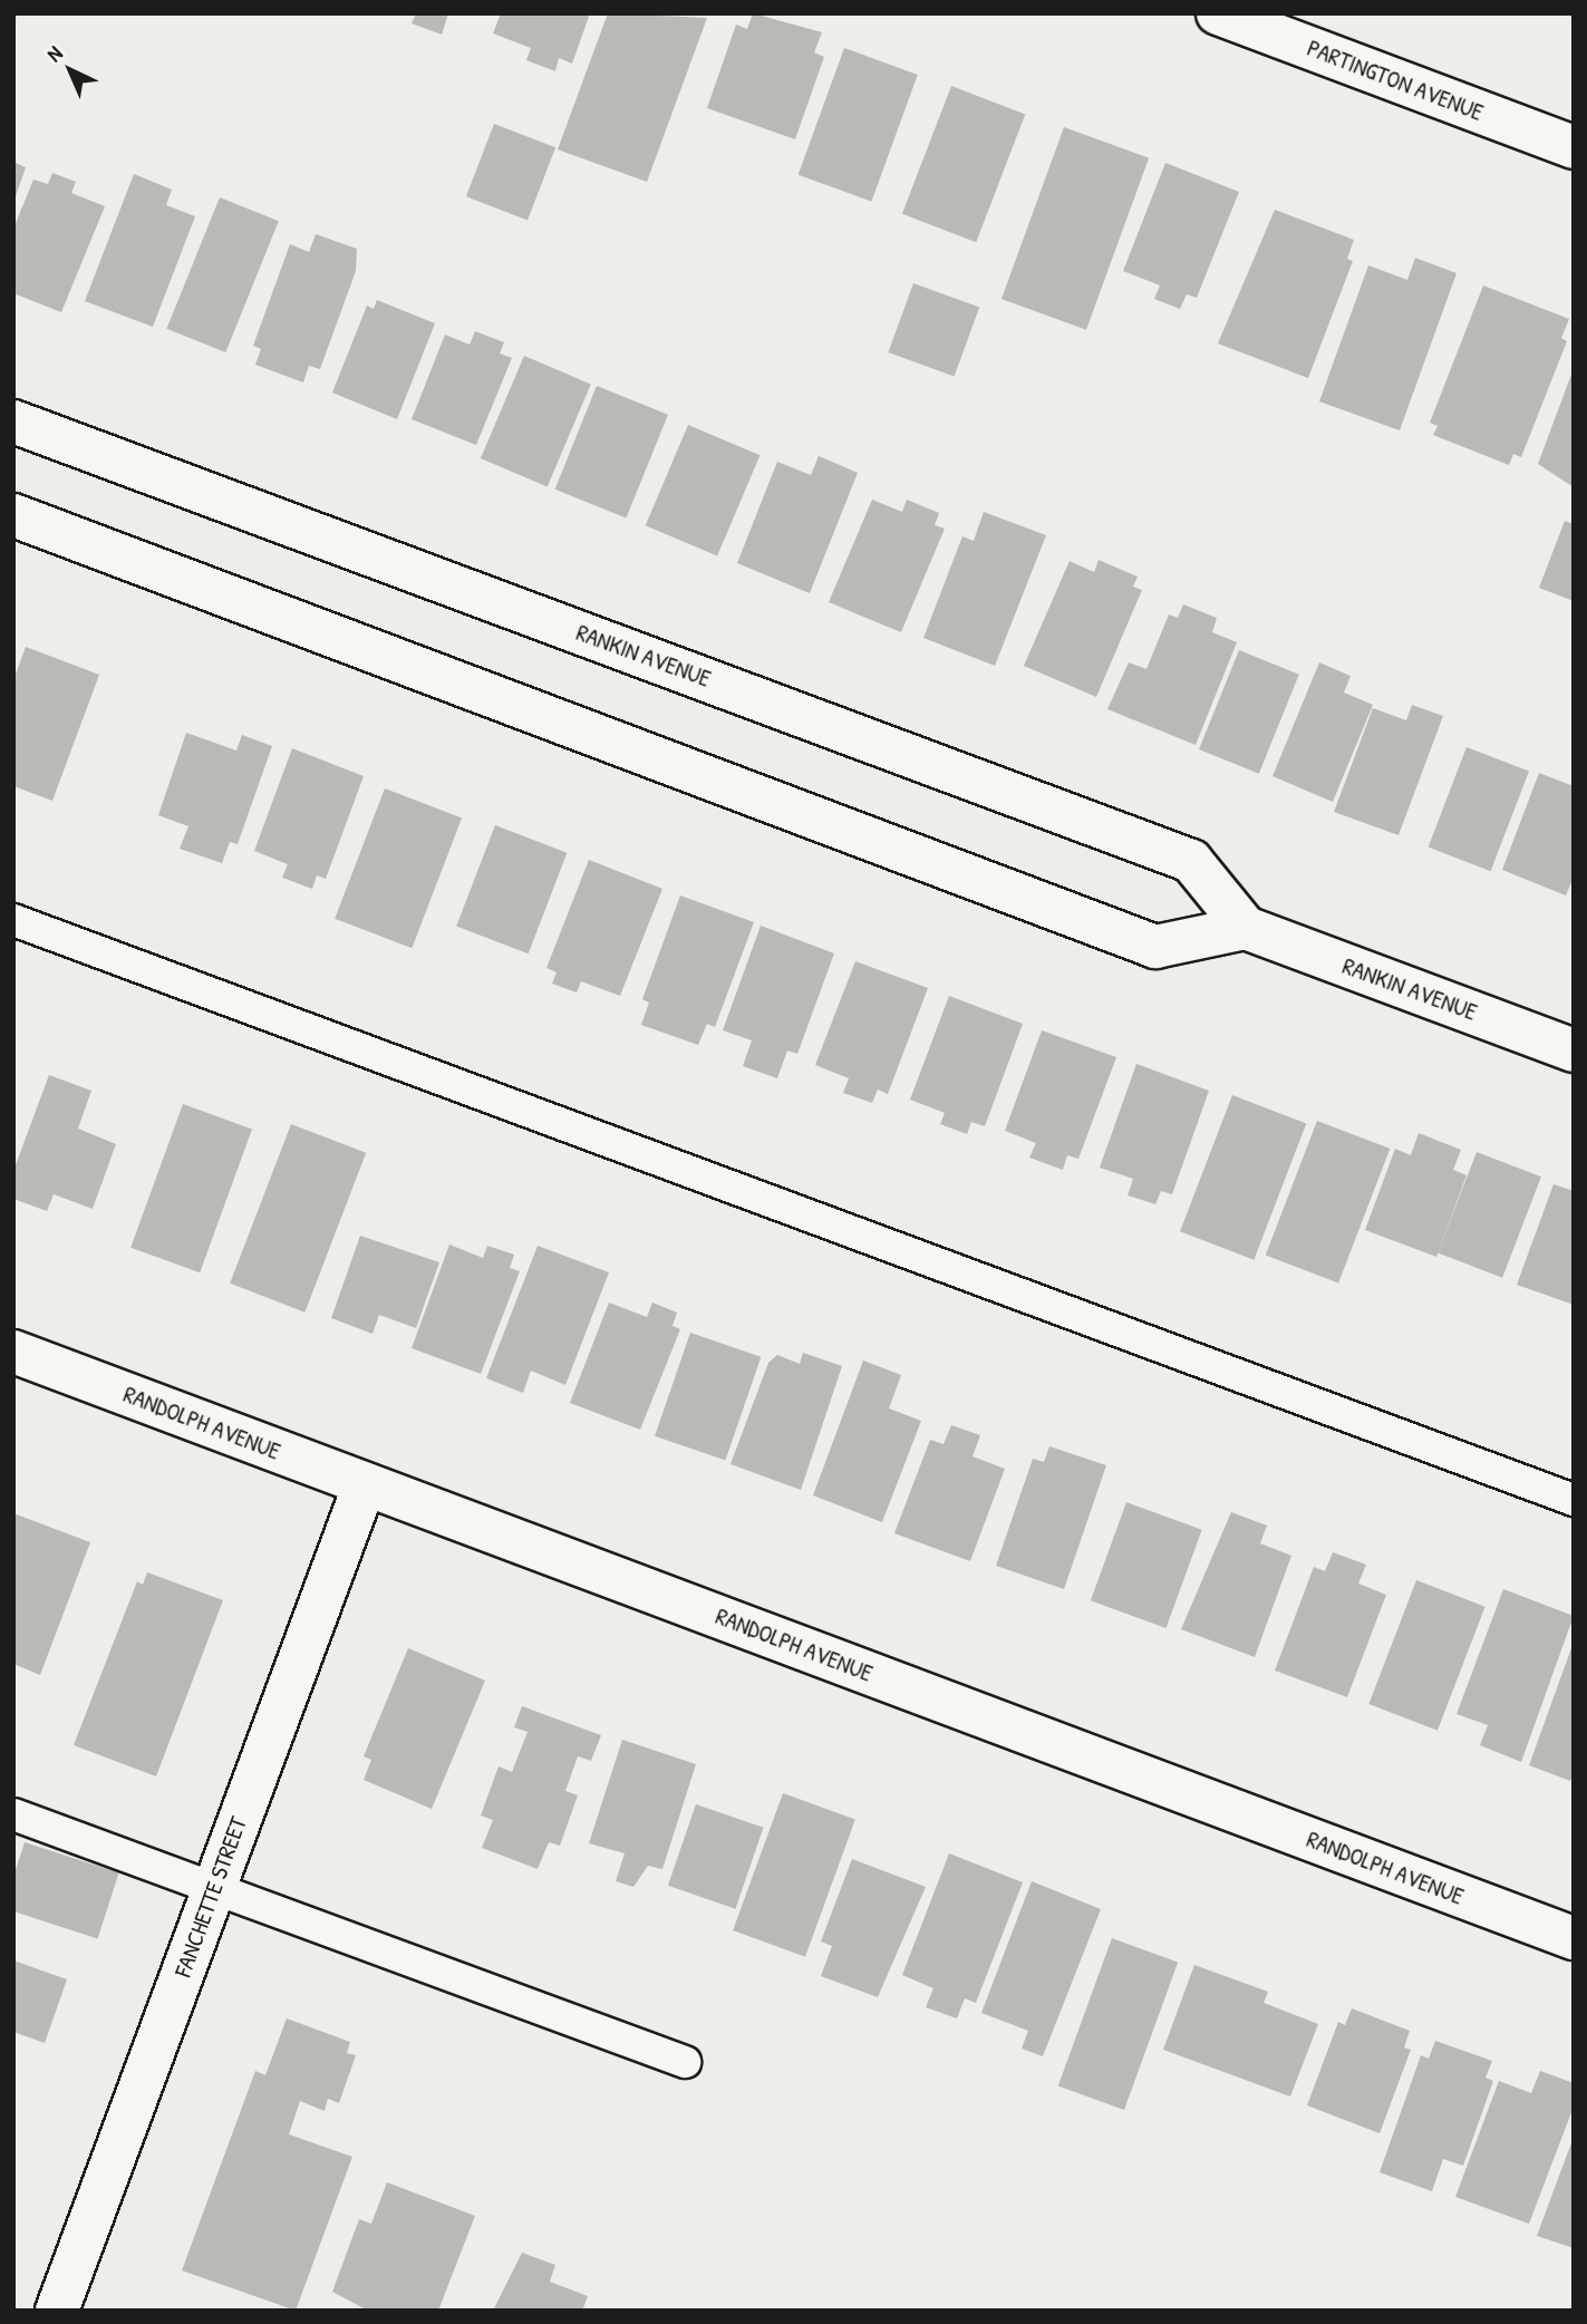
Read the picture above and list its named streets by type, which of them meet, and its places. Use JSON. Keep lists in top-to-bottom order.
{
  "streets": {
    "street": [
      "PARTINGTON AVENUE",
      "RANKIN AVENUE",
      "RANDOLPH AVENUE",
      "FANCHETTE STREET"
    ]
  },
  "crossings": [
    ["RANDOLPH AVENUE", "FANCHETTE STREET"]
  ],
  "north": "top left"
}
